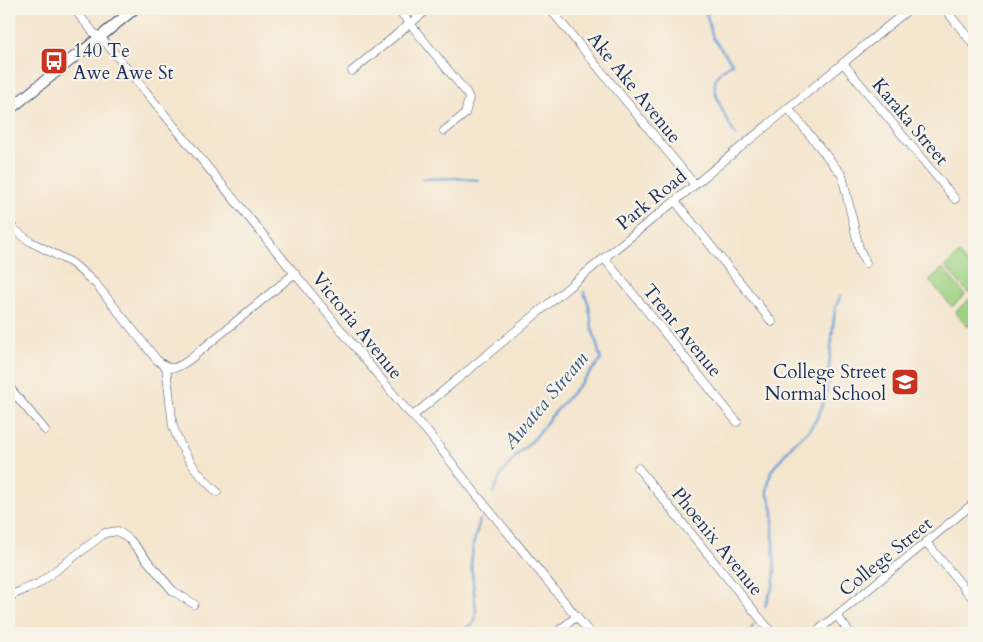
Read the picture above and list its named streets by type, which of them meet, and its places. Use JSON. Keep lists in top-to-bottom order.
{
  "streets": {
    "street": [
      "Ake Ake Avenue",
      "Karaka Street",
      "Park Road",
      "Victoria Avenue",
      "Trent Avenue",
      "Phoenix Avenue",
      "College Street"
    ]
  },
  "crossings": [
    ["Ake Ake Avenue", "Park Road"],
    ["Karaka Street", "Park Road"],
    ["Park Road", "Victoria Avenue"],
    ["Park Road", "Trent Avenue"]
  ],
  "water": ["Awatea Stream"],
  "places": {
    "bus stop": ["140 Te Awe Awe St"],
    "school or university": ["College Street Normal School"]
  }
}
